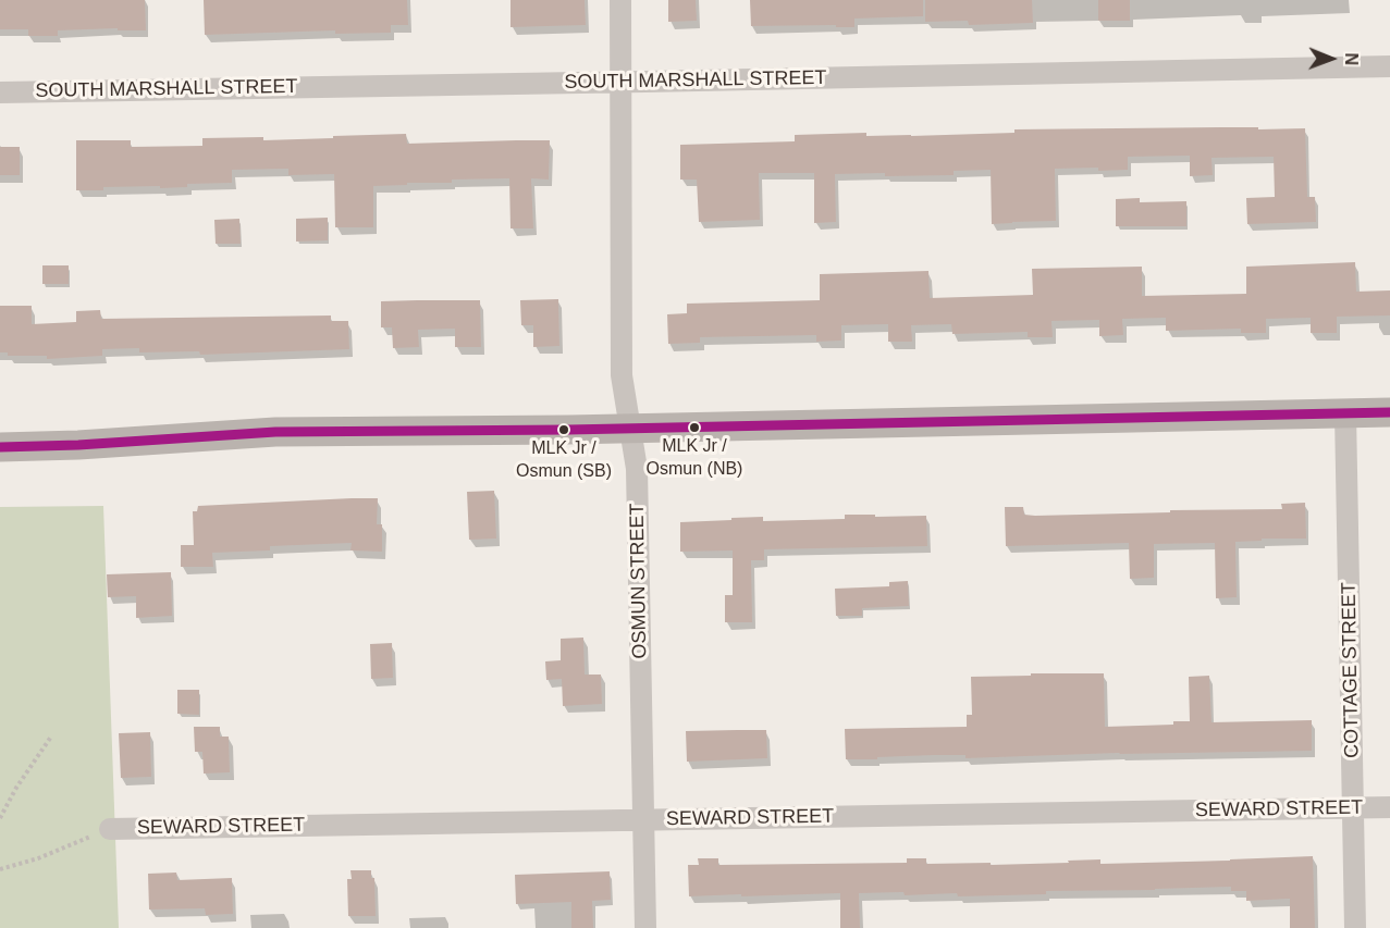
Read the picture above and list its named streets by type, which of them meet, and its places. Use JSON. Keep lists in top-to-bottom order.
{
  "streets": {
    "street": [
      "SOUTH MARSHALL STREET",
      "OSMUN STREET",
      "COTTAGE STREET",
      "SEWARD STREET"
    ]
  },
  "crossings": [
    ["SOUTH MARSHALL STREET", "OSMUN STREET"],
    ["OSMUN STREET", "SEWARD STREET"],
    ["COTTAGE STREET", "SEWARD STREET"]
  ],
  "places": ["MLK Jr / Osmun (NB)", "MLK Jr / Osmun (SB)"],
  "north": "right"
}
